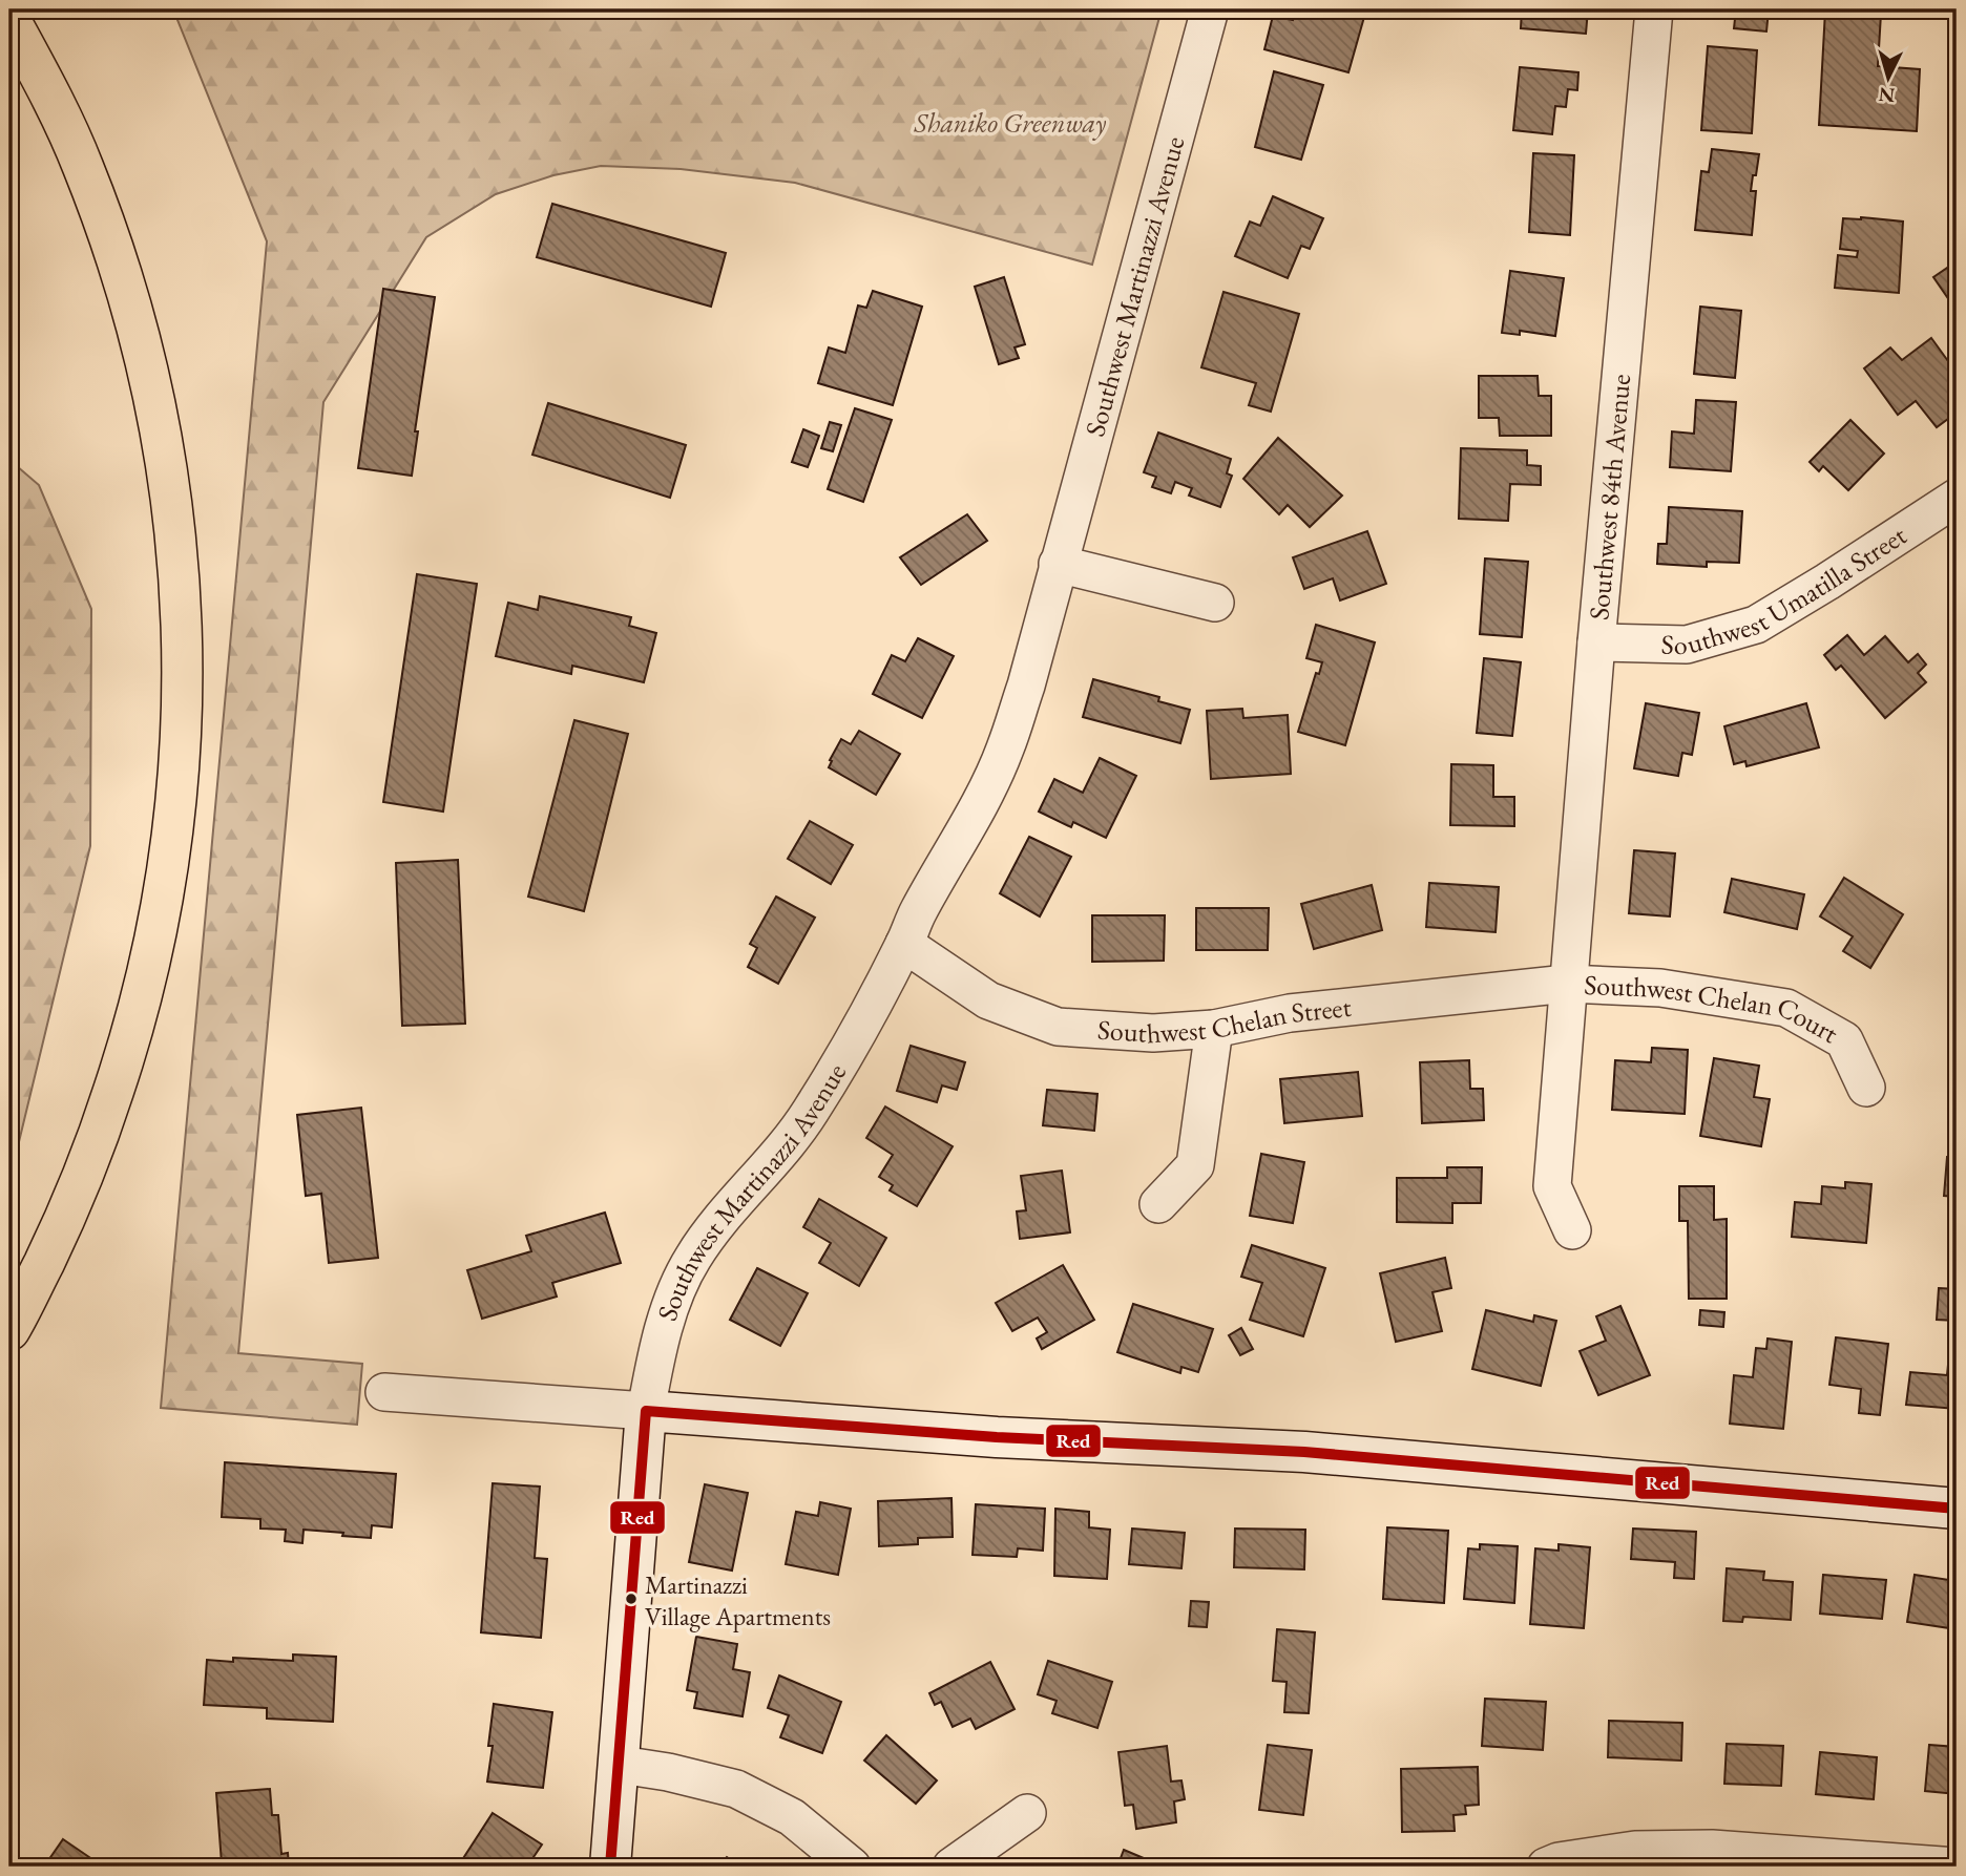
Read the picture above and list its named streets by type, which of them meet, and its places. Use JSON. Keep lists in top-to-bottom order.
{
  "streets": {
    "street": [
      "Southwest Martinazzi Avenue",
      "Southwest 84th Avenue",
      "Southwest Umatilla Street",
      "Southwest Chelan Court",
      "Southwest Chelan Street"
    ]
  },
  "crossings": [
    ["Southwest Martinazzi Avenue", "Southwest Chelan Street"],
    ["Southwest 84th Avenue", "Southwest Umatilla Street"],
    ["Southwest 84th Avenue", "Southwest Chelan Court"],
    ["Southwest 84th Avenue", "Southwest Chelan Street"],
    ["Southwest Chelan Court", "Southwest Chelan Street"]
  ],
  "parks": ["Shaniko Greenway"],
  "places": ["Martinazzi Village Apartments"],
  "lines": ["transit line Red"],
  "north": "bottom"
}
